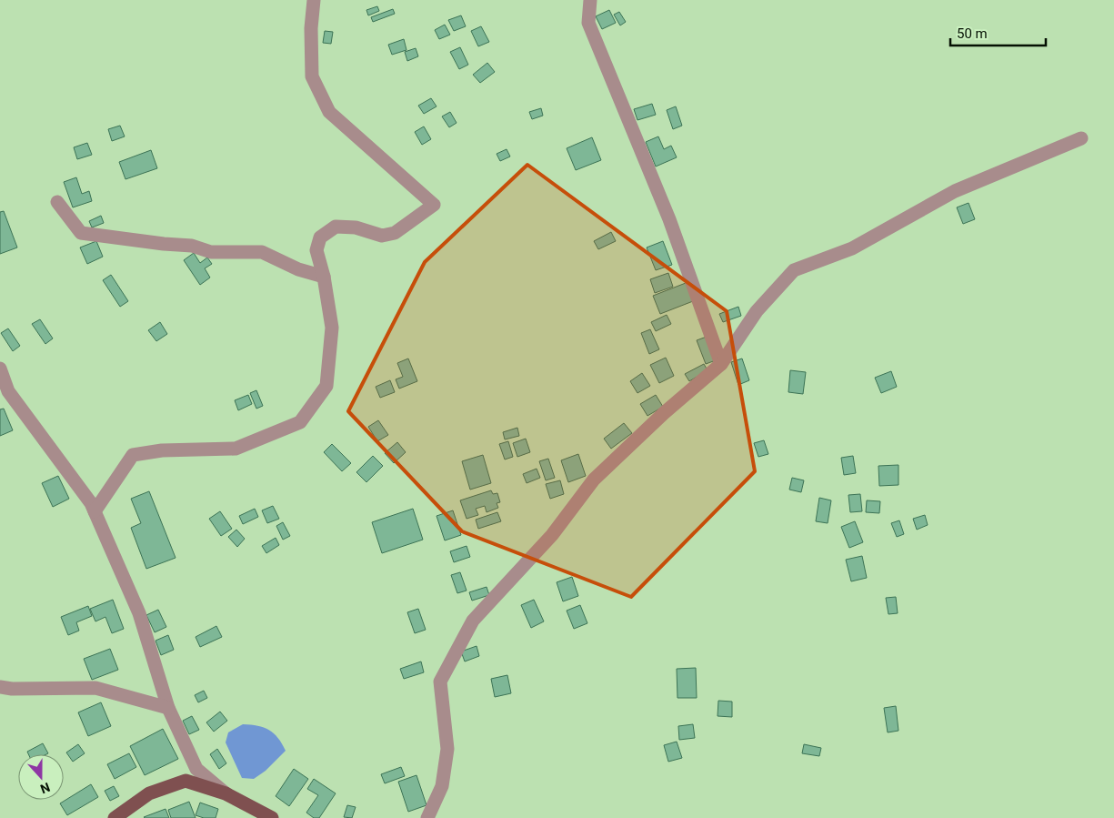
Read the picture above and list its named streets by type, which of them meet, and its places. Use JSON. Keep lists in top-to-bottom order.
{
  "scale_bar": "50 m",
  "north": "bottom"
}
